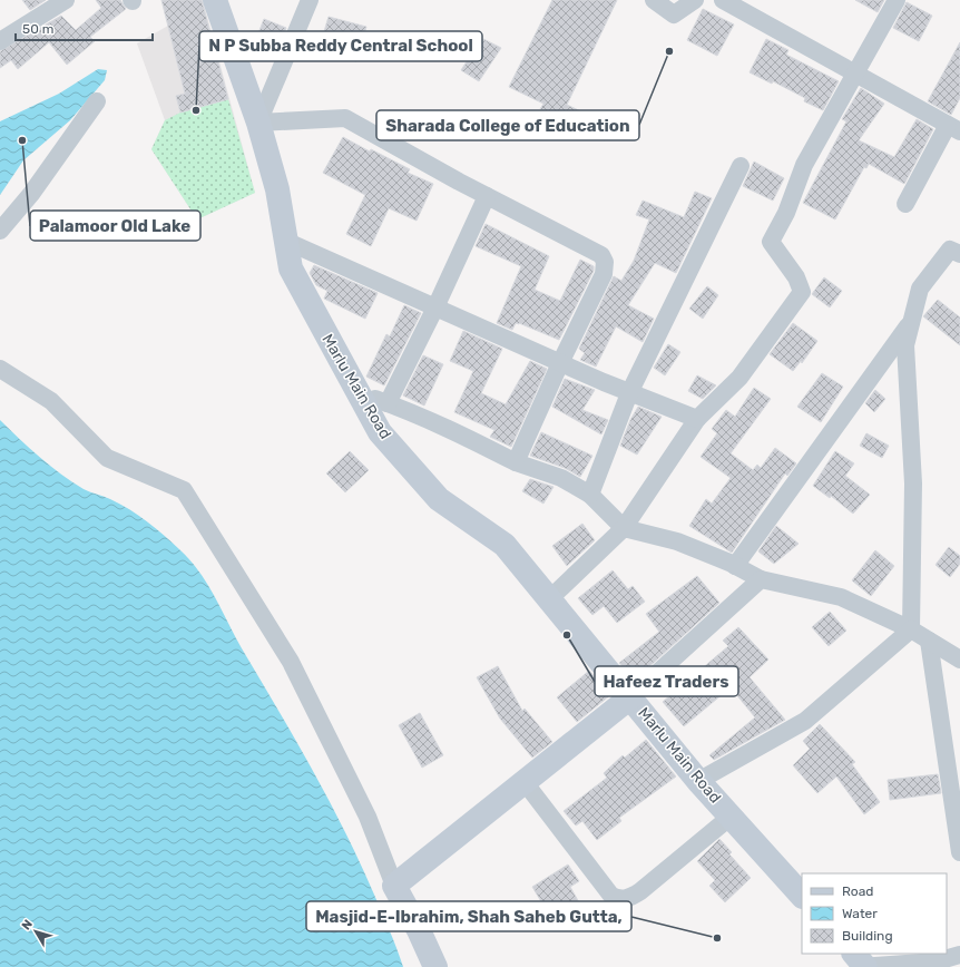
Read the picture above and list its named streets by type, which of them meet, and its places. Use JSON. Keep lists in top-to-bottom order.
{
  "streets": {
    "street": ["Marlu Main Road"]
  },
  "places": [
    "Sharada College of Education",
    "N P Subba Reddy Central School",
    "Palamoor Old Lake",
    "Hafeez Traders",
    "Masjid-E-Ibrahim, Shah Saheb Gutta,"
  ],
  "legend": ["Road", "Water", "Building"],
  "scale_bar": "50 m",
  "north": "top left"
}
